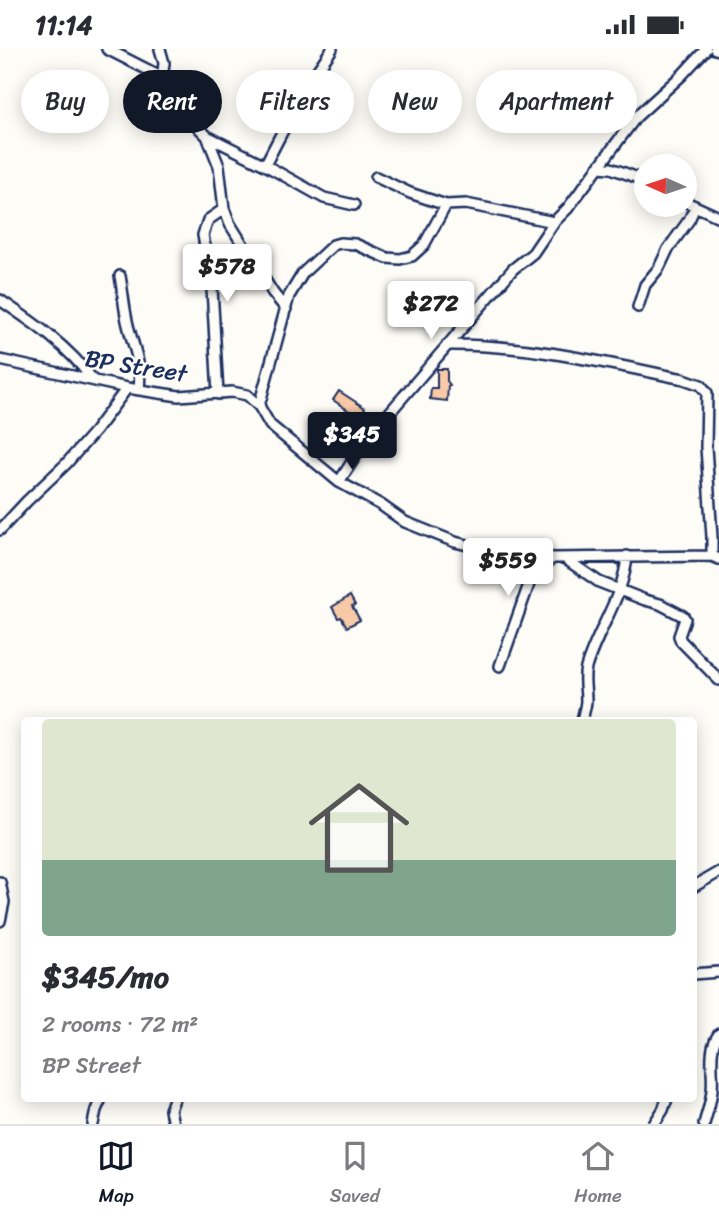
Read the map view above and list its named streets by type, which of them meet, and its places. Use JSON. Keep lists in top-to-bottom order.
{
  "streets": {
    "street": ["BP Street"]
  },
  "north": "left",
  "page": {
    "status": "11:14",
    "chip": [
      "Buy",
      "Rent",
      "Filters",
      "New",
      "Apartment"
    ],
    "price": [
      "$578",
      "$272",
      "$345",
      "$559"
    ],
    "list": [
      {
        "name": "$345/mo",
        "note": "2 rooms · 72 m² · BP Street"
      }
    ],
    "tabs": ["Map", "Saved", "Home"]
  }
}
